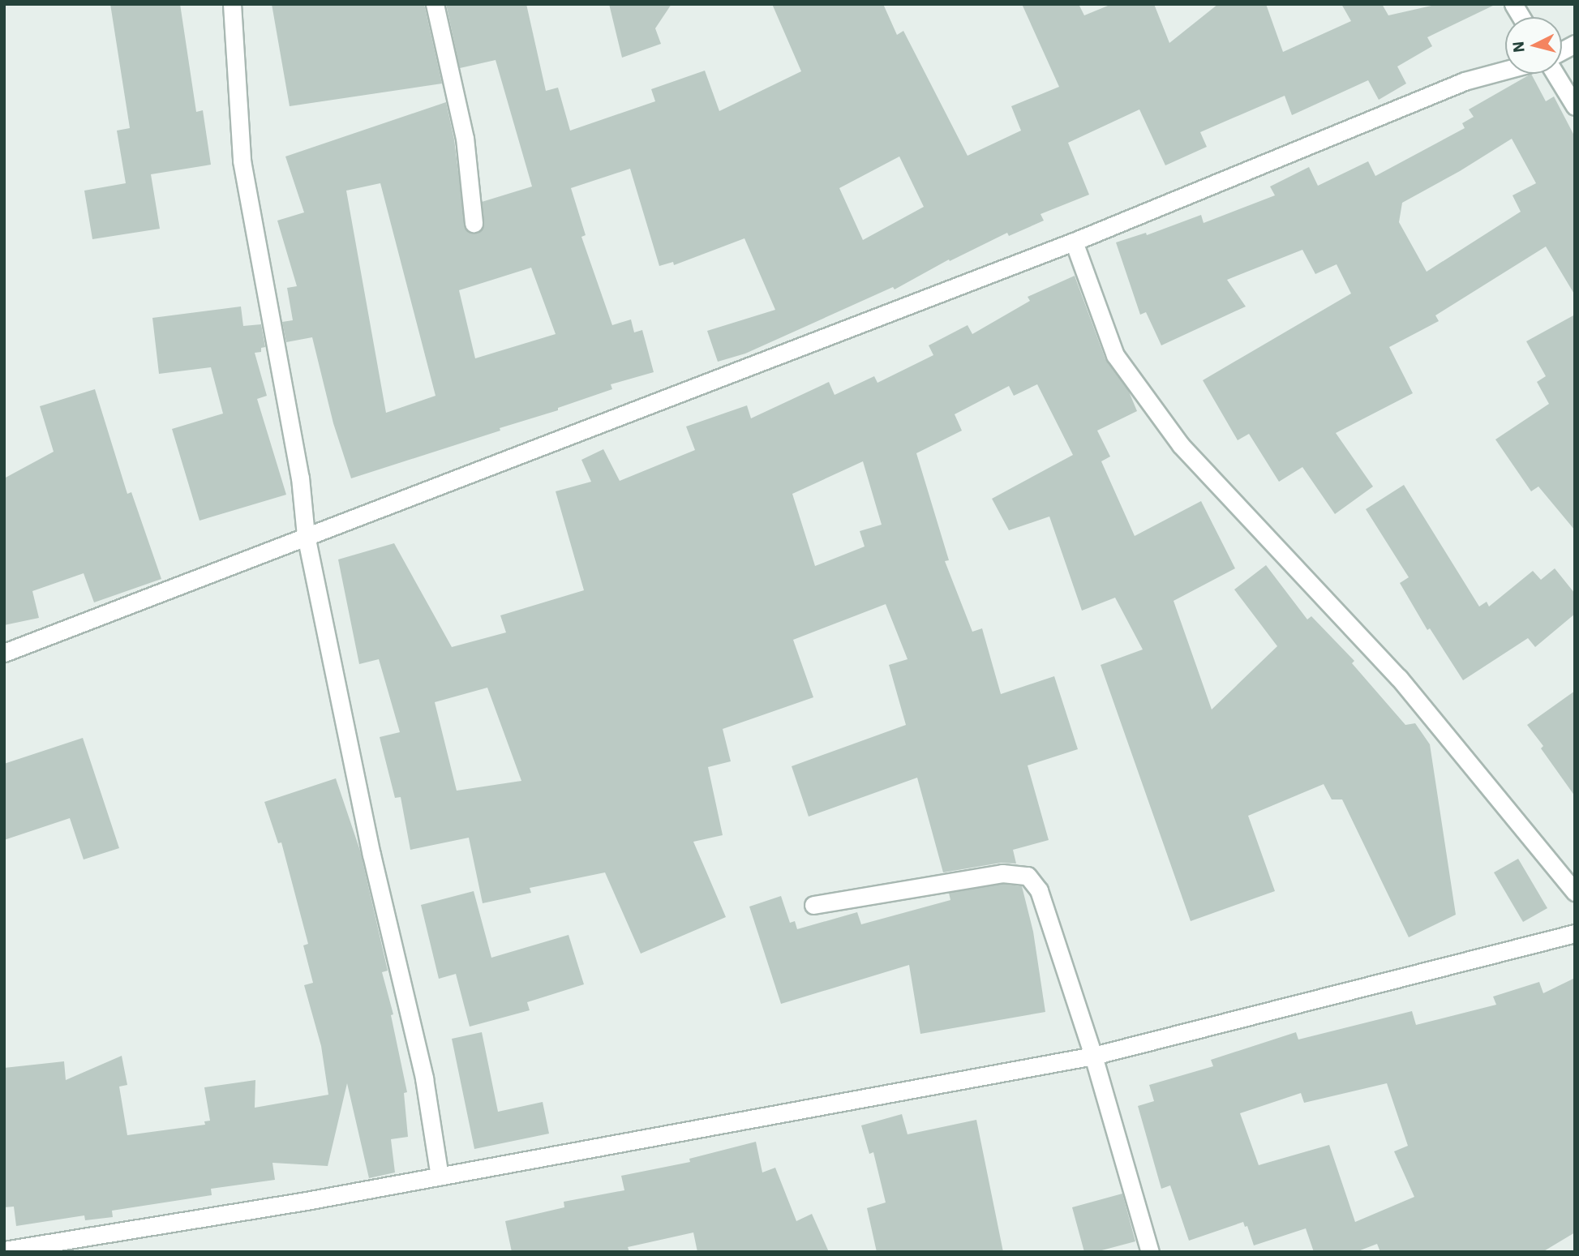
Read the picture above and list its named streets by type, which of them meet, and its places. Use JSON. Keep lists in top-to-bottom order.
{
  "north": "left"
}
